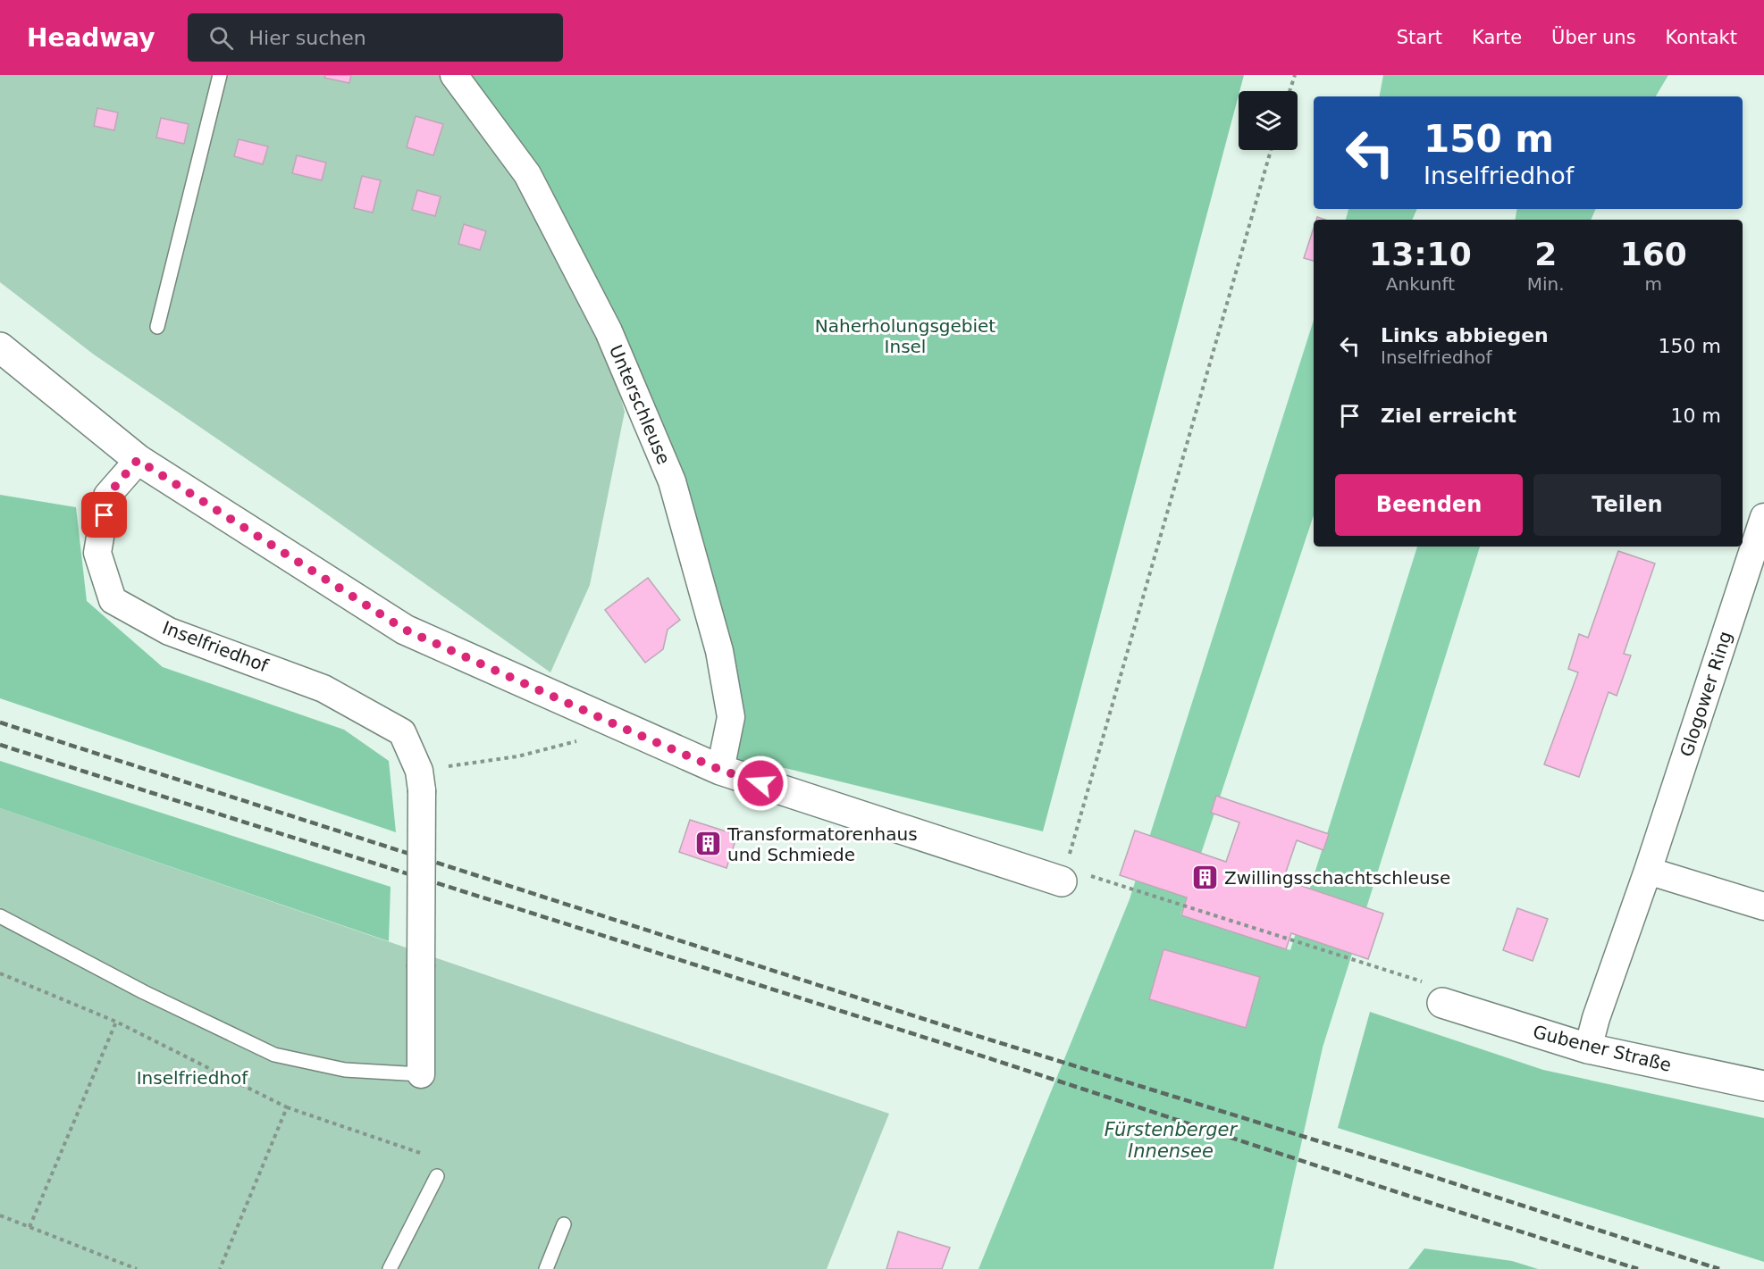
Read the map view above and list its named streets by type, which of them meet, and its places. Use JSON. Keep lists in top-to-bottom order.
{
  "streets": {
    "main road": ["Gubener Straße"],
    "street": ["Unterschleuse", "Inselfriedhof", "Glogower Ring"]
  },
  "crossings": [
    ["Glogower Ring", "Gubener Straße"]
  ],
  "water": ["Fürstenberger Innensee"],
  "parks": ["Naherholungsgebiet Insel", "Inselfriedhof"],
  "places": {
    "building": ["Transformatorenhaus und Schmiede", "Zwillingsschachtschleuse"]
  },
  "page": {
    "header": "Headway",
    "search": "Hier suchen",
    "nav": [
      "Start",
      "Karte",
      "Über uns",
      "Kontakt"
    ],
    "turn": ["150 m", "Inselfriedhof"],
    "eta": [
      "13:10",
      "Ankunft",
      "2",
      "Min.",
      "160",
      "m"
    ],
    "list": [
      {
        "name": "Links abbiegen",
        "note": "Inselfriedhof",
        "value": "150 m"
      },
      {
        "name": "Ziel erreicht",
        "value": "10 m"
      }
    ],
    "buttons": ["Beenden", "Teilen"]
  }
}
